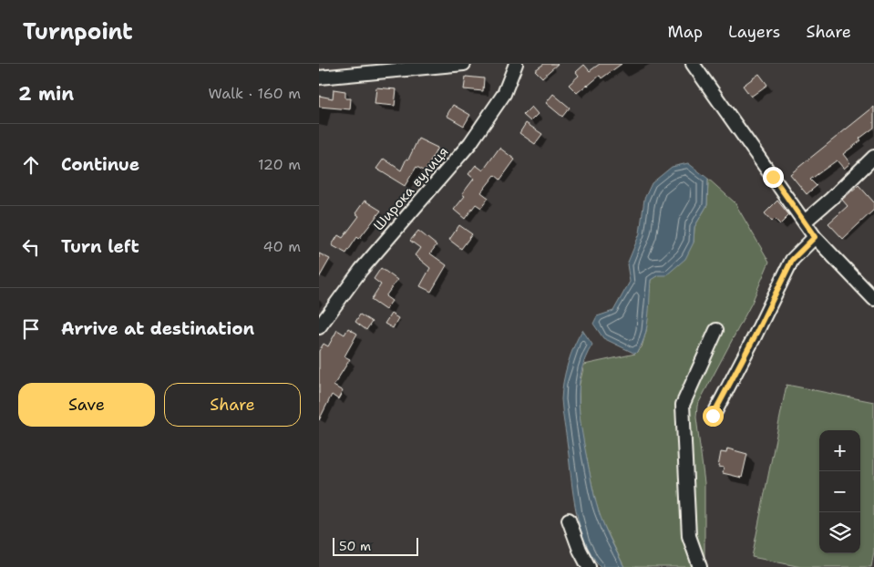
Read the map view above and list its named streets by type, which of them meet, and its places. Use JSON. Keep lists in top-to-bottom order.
{
  "streets": {
    "street": ["Широка вулиця"]
  },
  "scale_bar": "50 m",
  "page": {
    "header": "Turnpoint",
    "nav": ["Map", "Layers", "Share"],
    "heading": ["2 min", "Walk · 160 m"],
    "list": [
      ["Continue", "120 m"],
      ["Turn left", "40 m"],
      "Arrive at destination"
    ],
    "buttons": ["Save", "Share"],
    "map_buttons": ["+", "−"],
    "scale": "50 m"
  }
}
